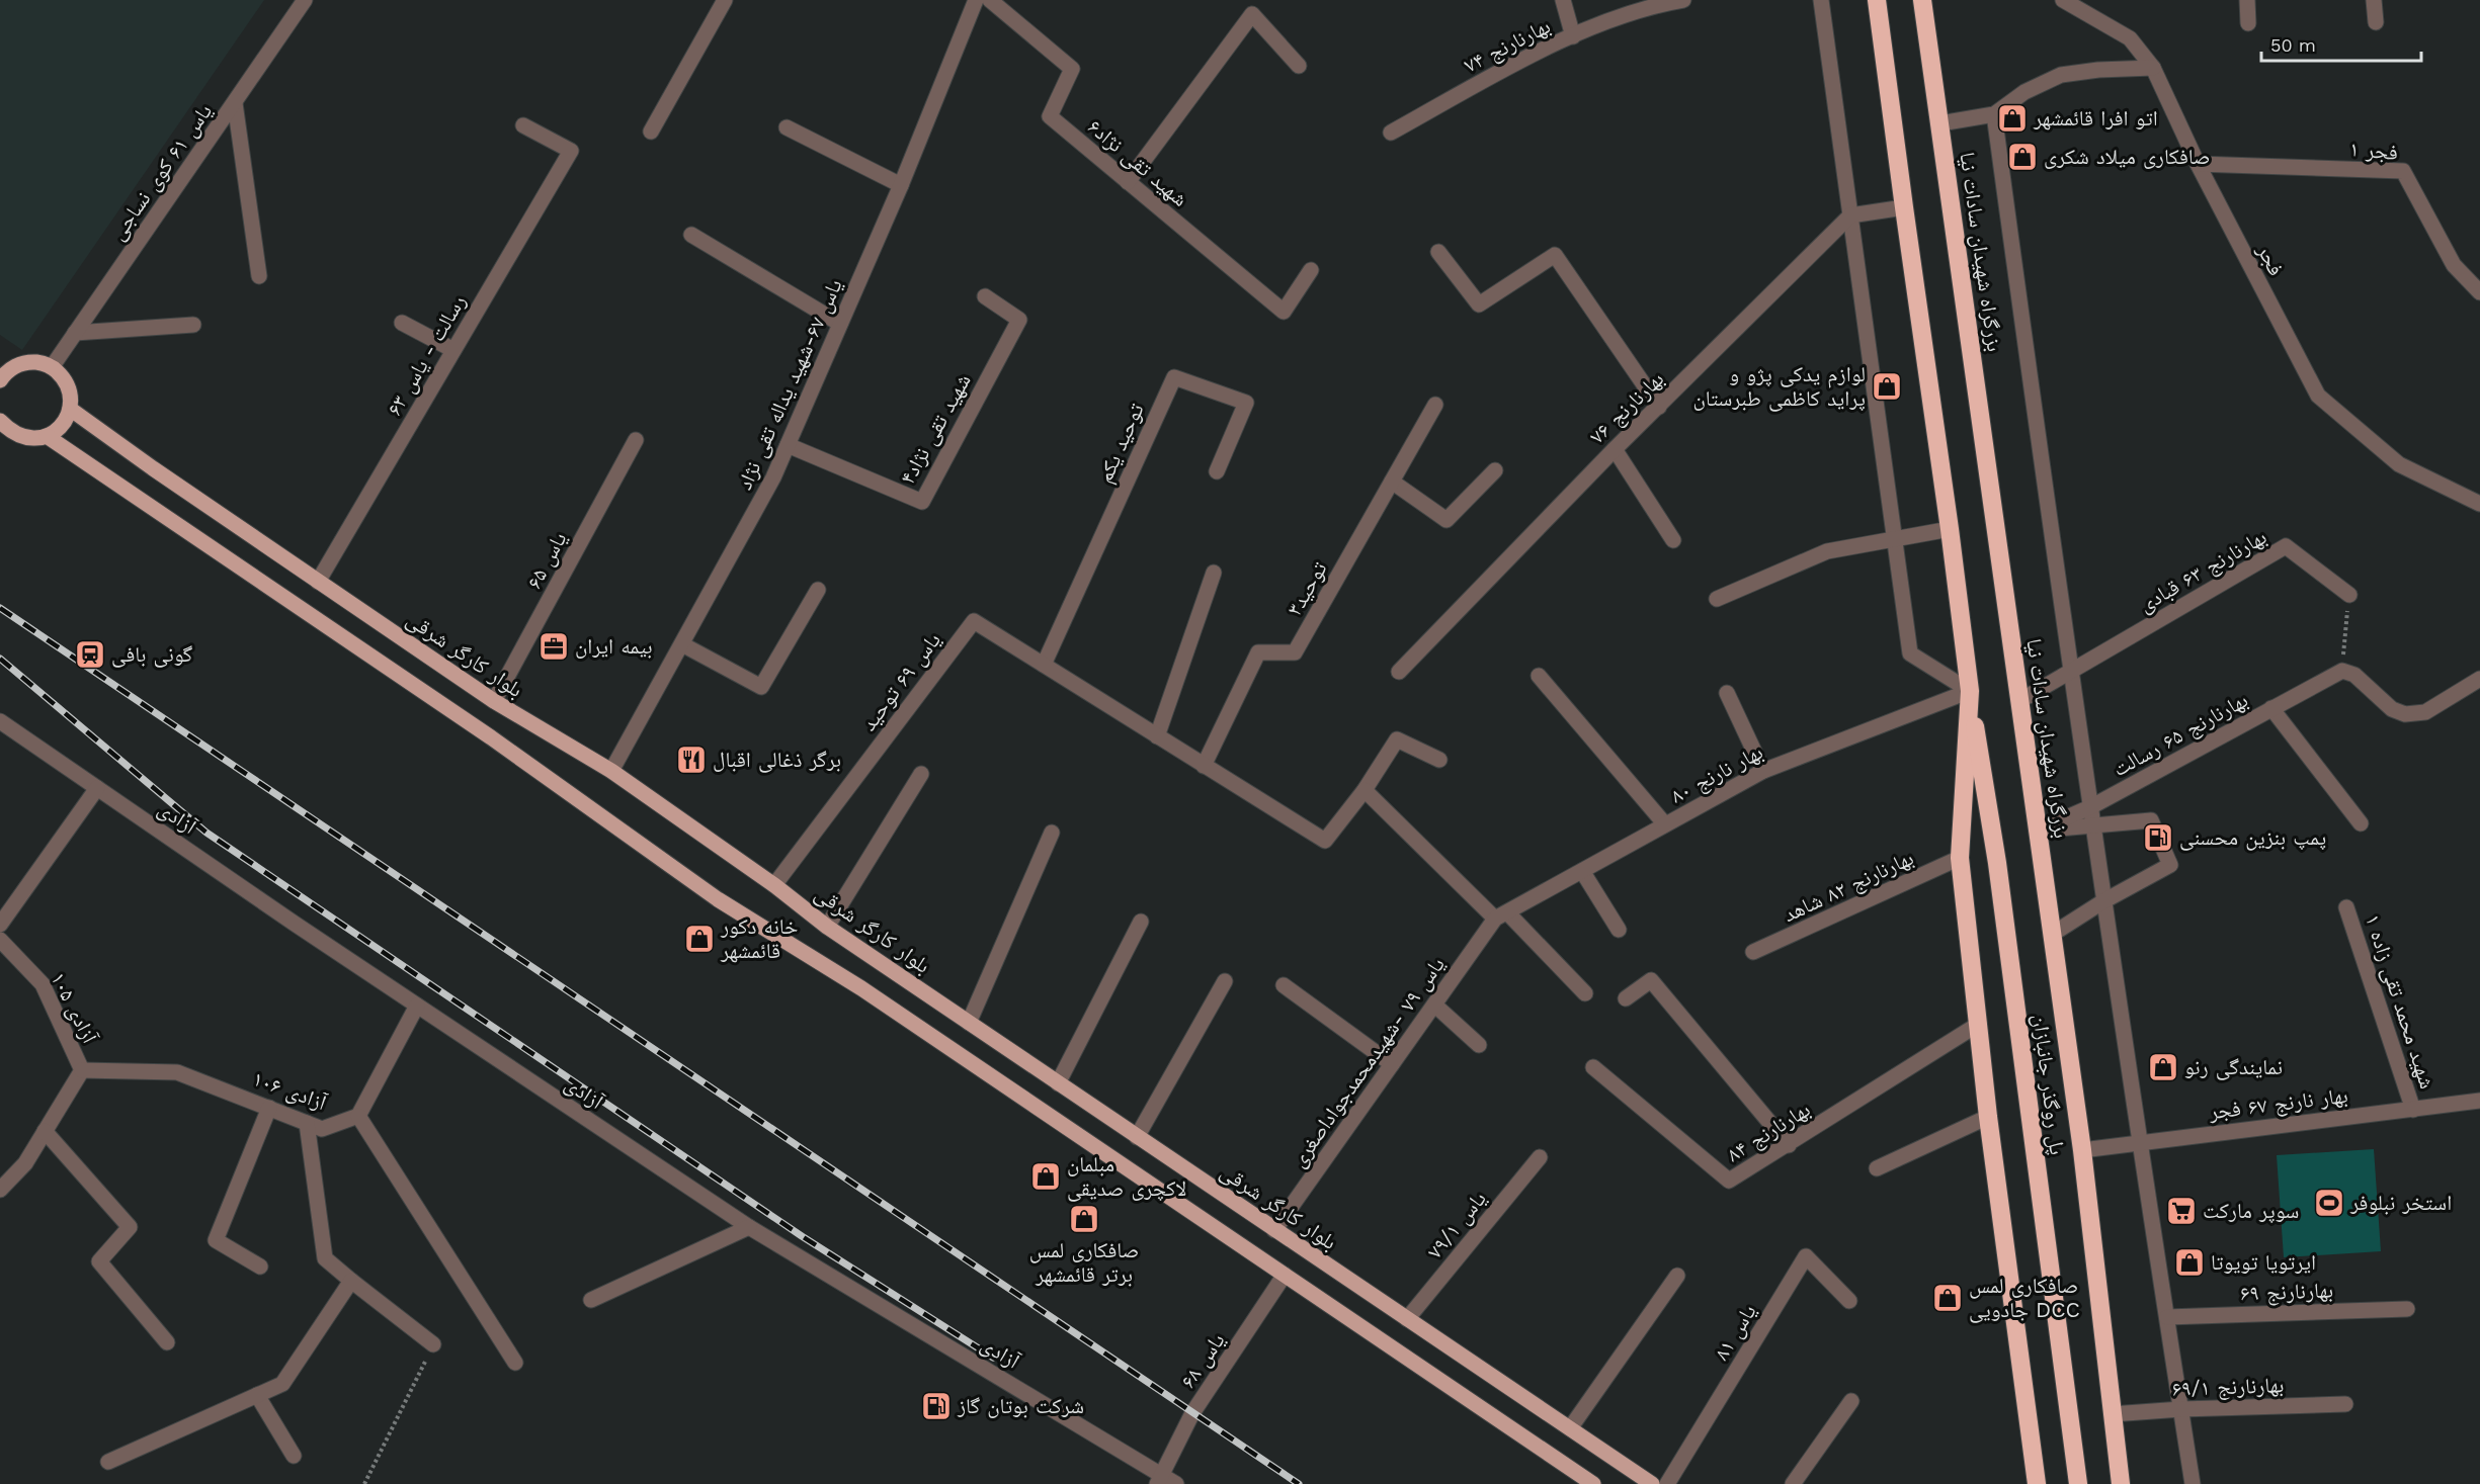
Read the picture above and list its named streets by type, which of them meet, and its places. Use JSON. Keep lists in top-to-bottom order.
{
  "streets": {
    "highway": ["بزرگراه شهیدان سادات نیا", "پل روگذر جانبازان"],
    "main road": ["بلوار کارگر شرقی"],
    "street": [
      "بهارنارنج ۷۴",
      "فجر ۱",
      "شهید تقی نژاد۶",
      "یاس ۶۱ کوی نساجی",
      "فجر",
      "رسالت - یاس ۶۳",
      "یاس ۶۷-شهید یداله تقی نژاد",
      "بهارنارنج ۷۶",
      "شهید تقی نژاد۴",
      "توحید یکم",
      "یاس ۶۵",
      "بهارنارنج ۶۳ قبادی",
      "توحید۳",
      "یاس ۶۹ توحید",
      "بهارنارنج ۶۵ رسالت",
      "بهار نارنج ۸۰",
      "آزادی",
      "بهارنارنج ۸۲ شاهد",
      "شهید محمد تقی زاده ۱",
      "آزادی ۱۰۵",
      "یاس ۷۹ -شهیدمحمدجواداصغری",
      "آزادی ۱۰۶",
      "بهار نارنج ۶۷ فجر",
      "بهارنارنج ۸۴",
      "یاس ۷۹/۱",
      "بهارنارنج ۶۹",
      "یاس ۸۱",
      "یاس ۶۸",
      "بهارنارنج ۶۹/۱"
    ]
  },
  "crossings": [
    ["فجر ۱", "فجر"],
    ["بزرگراه شهیدان سادات نیا", "بهارنارنج ۶۵ رسالت"],
    ["بزرگراه شهیدان سادات نیا", "بهار نارنج ۶۷ فجر"],
    ["بزرگراه شهیدان سادات نیا", "بهارنارنج ۶۹/۱"],
    ["رسالت - یاس ۶۳", "بلوار کارگر شرقی"],
    ["یاس ۶۷-شهید یداله تقی نژاد", "شهید تقی نژاد۴"],
    ["یاس ۶۷-شهید یداله تقی نژاد", "بلوار کارگر شرقی"],
    ["توحید یکم", "یاس ۶۹ توحید"],
    ["یاس ۶۵", "بلوار کارگر شرقی"],
    ["بلوار کارگر شرقی", "یاس ۶۹ توحید"],
    ["بلوار کارگر شرقی", "یاس ۷۹ -شهیدمحمدجواداصغری"],
    ["بلوار کارگر شرقی", "یاس ۷۹/۱"],
    ["بهار نارنج ۸۰", "یاس ۷۹ -شهیدمحمدجواداصغری"],
    ["بهار نارنج ۸۰", "پل روگذر جانبازان"],
    ["آزادی", "یاس ۶۸"],
    ["شهید محمد تقی زاده ۱", "بهار نارنج ۶۷ فجر"],
    ["آزادی ۱۰۵", "آزادی ۱۰۶"]
  ],
  "places": {
    "shop": [
      "اتو افرا قائمشهر",
      "صافکاری میلاد شکری",
      "لوازم یدکی پژو و پراید کاظمی طبرستان",
      "خانه دکور قائمشهر",
      "نمایندگی رنو",
      "مبلمان لاکچری صدیقی",
      "صافکاری لمس برتر قائمشهر",
      "ایرتویا تویوتا",
      "صافکاری لمس جادویی DCC"
    ],
    "office": ["بیمه ایران"],
    "station": ["گونی بافی"],
    "restaurant": ["برگر ذغالی اقبال"],
    "fuel station": ["پمپ بنزین محسنی", "شرکت بوتان گاز"],
    "sports": ["استخر نبلوفر"],
    "supermarket": ["سوپر مارکت"]
  },
  "scale_bar": "50 m"
}
